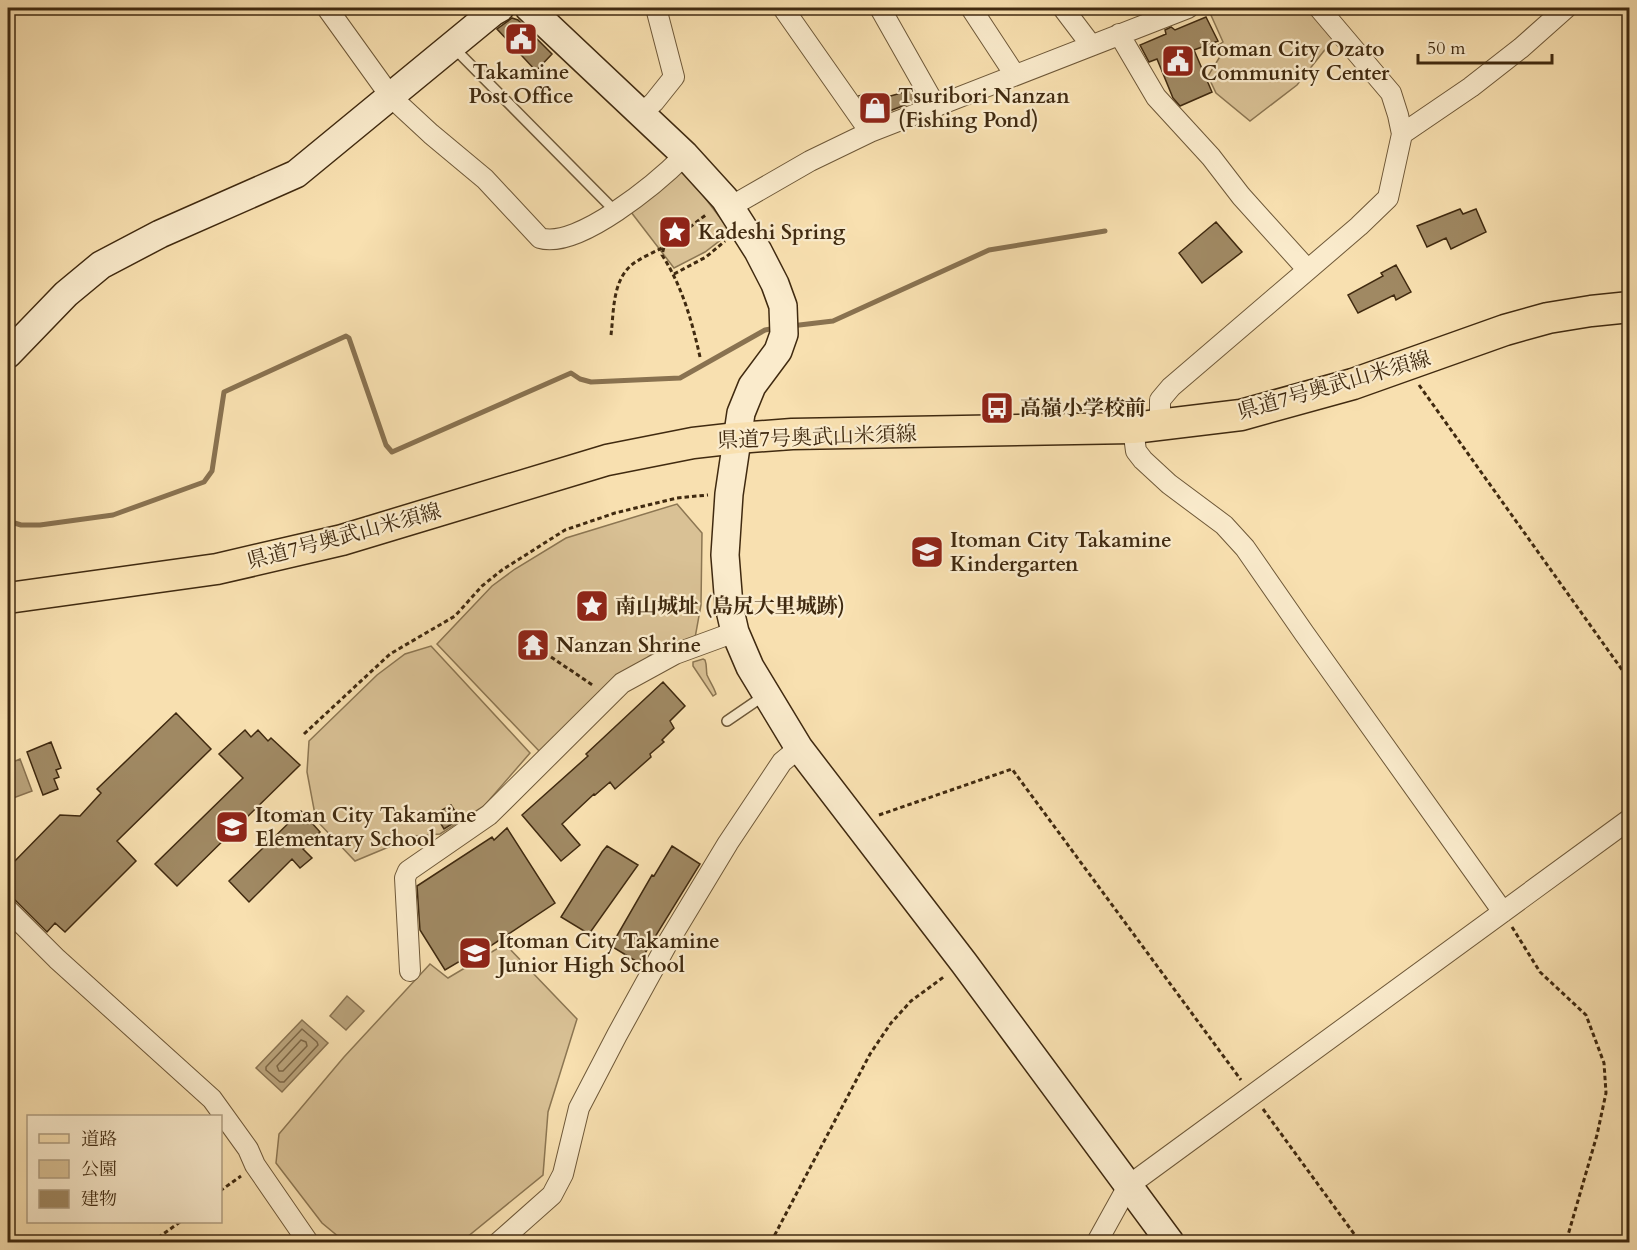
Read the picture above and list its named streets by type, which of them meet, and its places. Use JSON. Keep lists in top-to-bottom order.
{
  "streets": {
    "main road": ["県道7号奥武山米須線"]
  },
  "places": {
    "public building": ["Takamine Post Office", "Itoman City Ozato Community Center"],
    "shop": ["Tsuribori Nanzan (Fishing Pond)"],
    "place": ["Kadeshi Spring", "南山城址 (島尻大里城跡)"],
    "bus stop": ["高嶺小学校前"],
    "school or university": ["Itoman City Takamine Kindergarten", "Itoman City Takamine Elementary School", "Itoman City Takamine Junior High School"],
    "temple": ["Nanzan Shrine"]
  },
  "legend": ["道路", "公園", "建物"],
  "scale_bar": "50 m"
}
